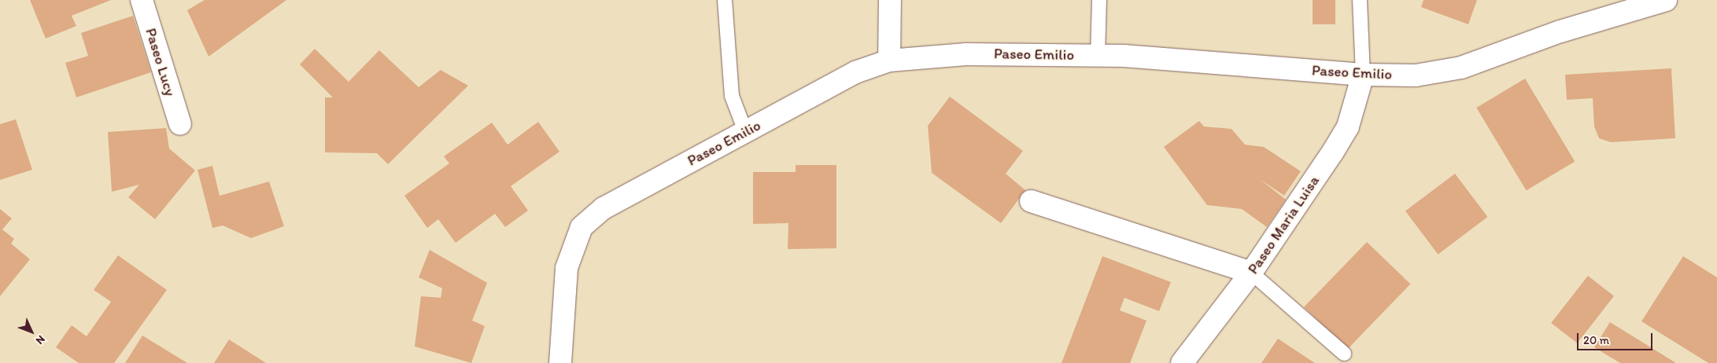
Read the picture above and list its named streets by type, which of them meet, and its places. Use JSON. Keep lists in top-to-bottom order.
{
  "streets": {
    "street": ["Paseo Emilio", "Paseo Lucy", "Paseo Maria Luisa"]
  },
  "crossings": [
    ["Paseo Emilio", "Paseo Maria Luisa"]
  ],
  "scale_bar": "20 m",
  "north": "bottom right"
}
